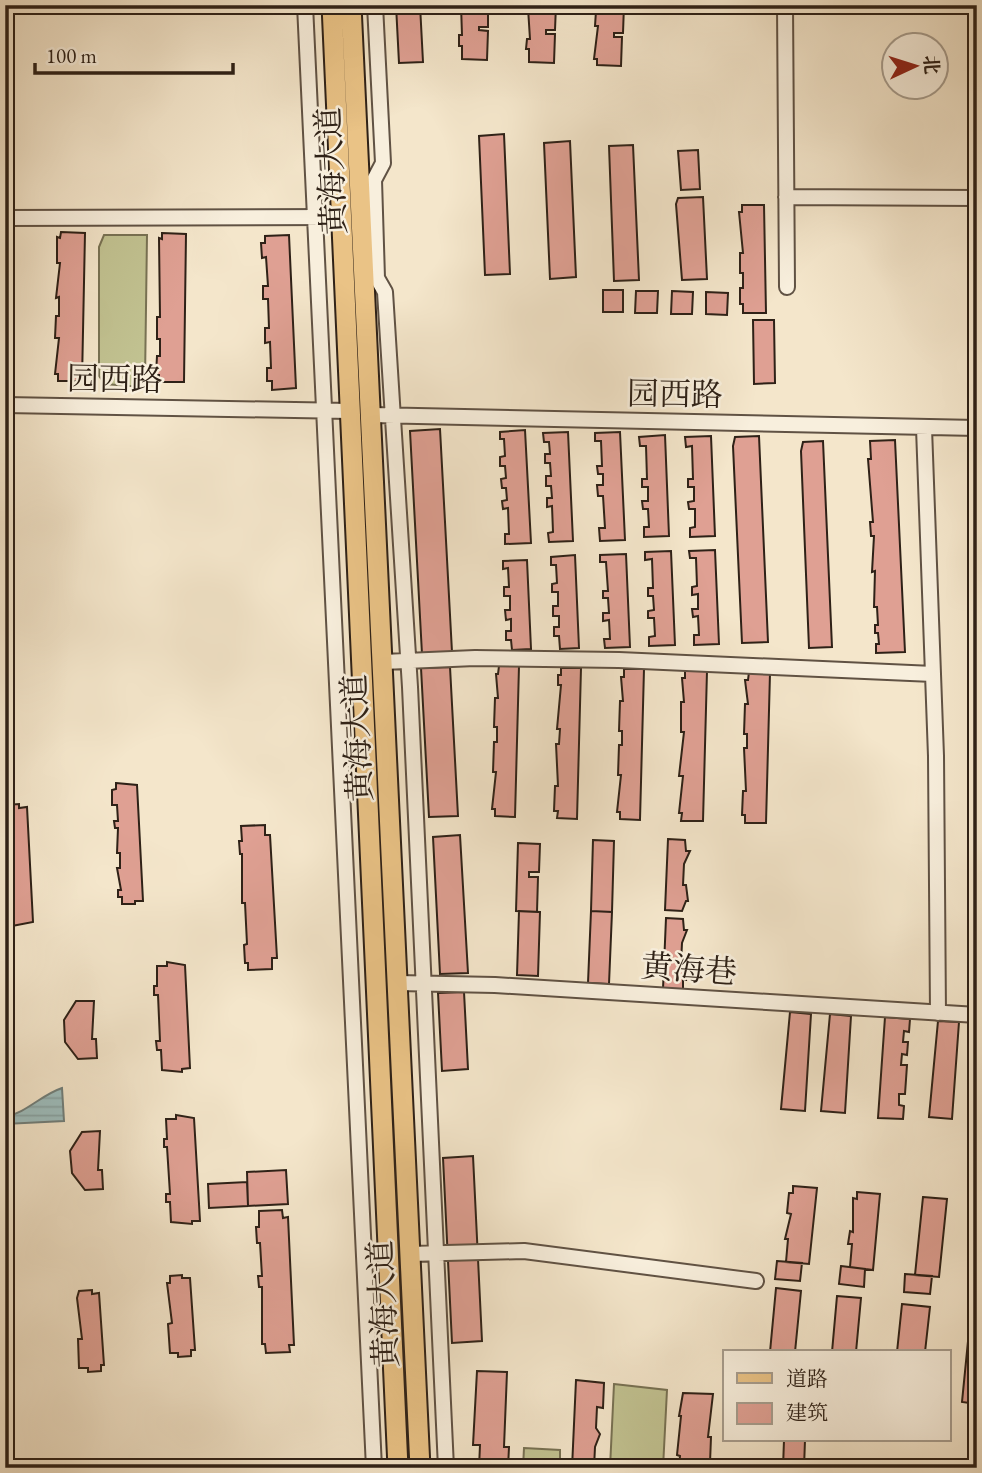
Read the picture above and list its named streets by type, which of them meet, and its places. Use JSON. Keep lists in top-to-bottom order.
{
  "streets": {
    "main road": ["黄海大道"],
    "street": ["园西路", "黄海巷"]
  },
  "crossings": [
    ["黄海大道", "园西路"],
    ["黄海大道", "黄海巷"]
  ],
  "legend": ["道路", "建筑"],
  "scale_bar": "100 m",
  "north": "right"
}
